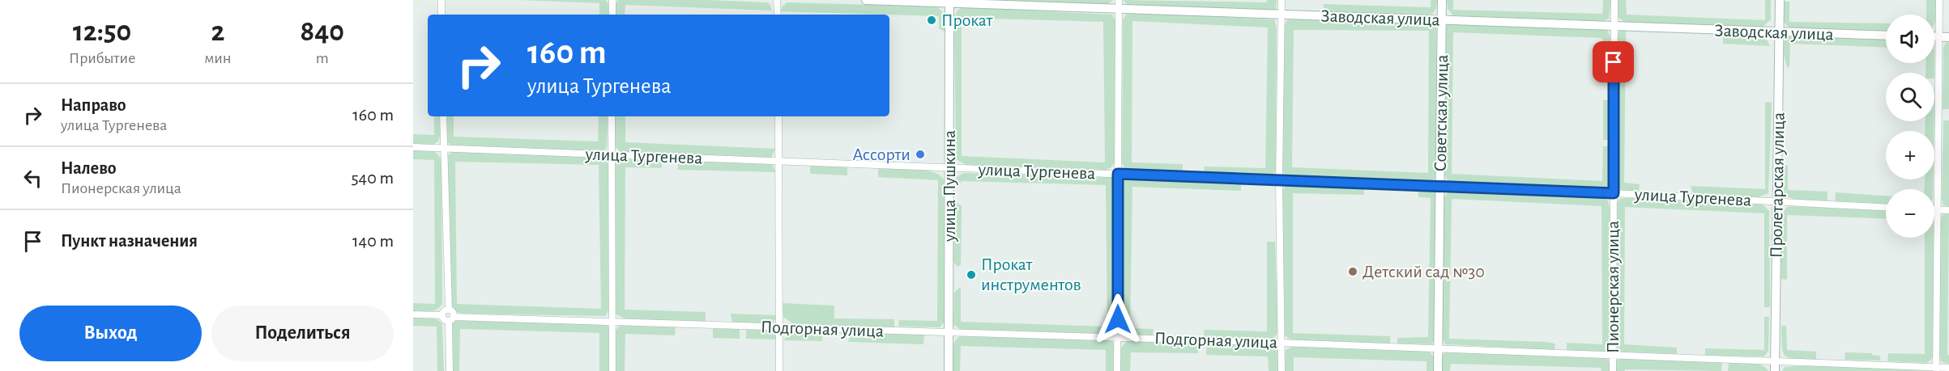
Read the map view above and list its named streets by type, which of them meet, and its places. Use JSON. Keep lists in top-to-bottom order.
{
  "streets": {
    "main road": [
      "Заводская улица",
      "Советская улица",
      "Пролетарская улица",
      "улица Пушкина"
    ],
    "street": ["улица Тургенева", "Пионерская улица", "Подгорная улица"]
  },
  "crossings": [
    ["Заводская улица", "Советская улица"],
    ["Заводская улица", "Пролетарская улица"],
    ["Заводская улица", "улица Пушкина"],
    ["Заводская улица", "Пионерская улица"],
    ["Советская улица", "улица Тургенева"],
    ["Советская улица", "Подгорная улица"],
    ["улица Тургенева", "Пролетарская улица"],
    ["улица Тургенева", "улица Пушкина"],
    ["улица Тургенева", "Пионерская улица"],
    ["Пролетарская улица", "Подгорная улица"],
    ["улица Пушкина", "Подгорная улица"],
    ["Пионерская улица", "Подгорная улица"]
  ],
  "places": [
    "Прокат",
    "Ассорти",
    "Детский сад №30",
    "Прокат инструментов"
  ],
  "page": {
    "eta": [
      "12:50",
      "Прибытие",
      "2",
      "мин",
      "840",
      "m"
    ],
    "map_buttons": ["+", "−"],
    "turn": ["160 m", "улица Тургенева"],
    "list": [
      {
        "name": "Направо",
        "note": "улица Тургенева",
        "value": "160 m"
      },
      {
        "name": "Налево",
        "note": "Пионерская улица",
        "value": "540 m"
      },
      {
        "name": "Пункт назначения",
        "value": "140 m"
      }
    ],
    "buttons": ["Выход", "Поделиться"]
  }
}
